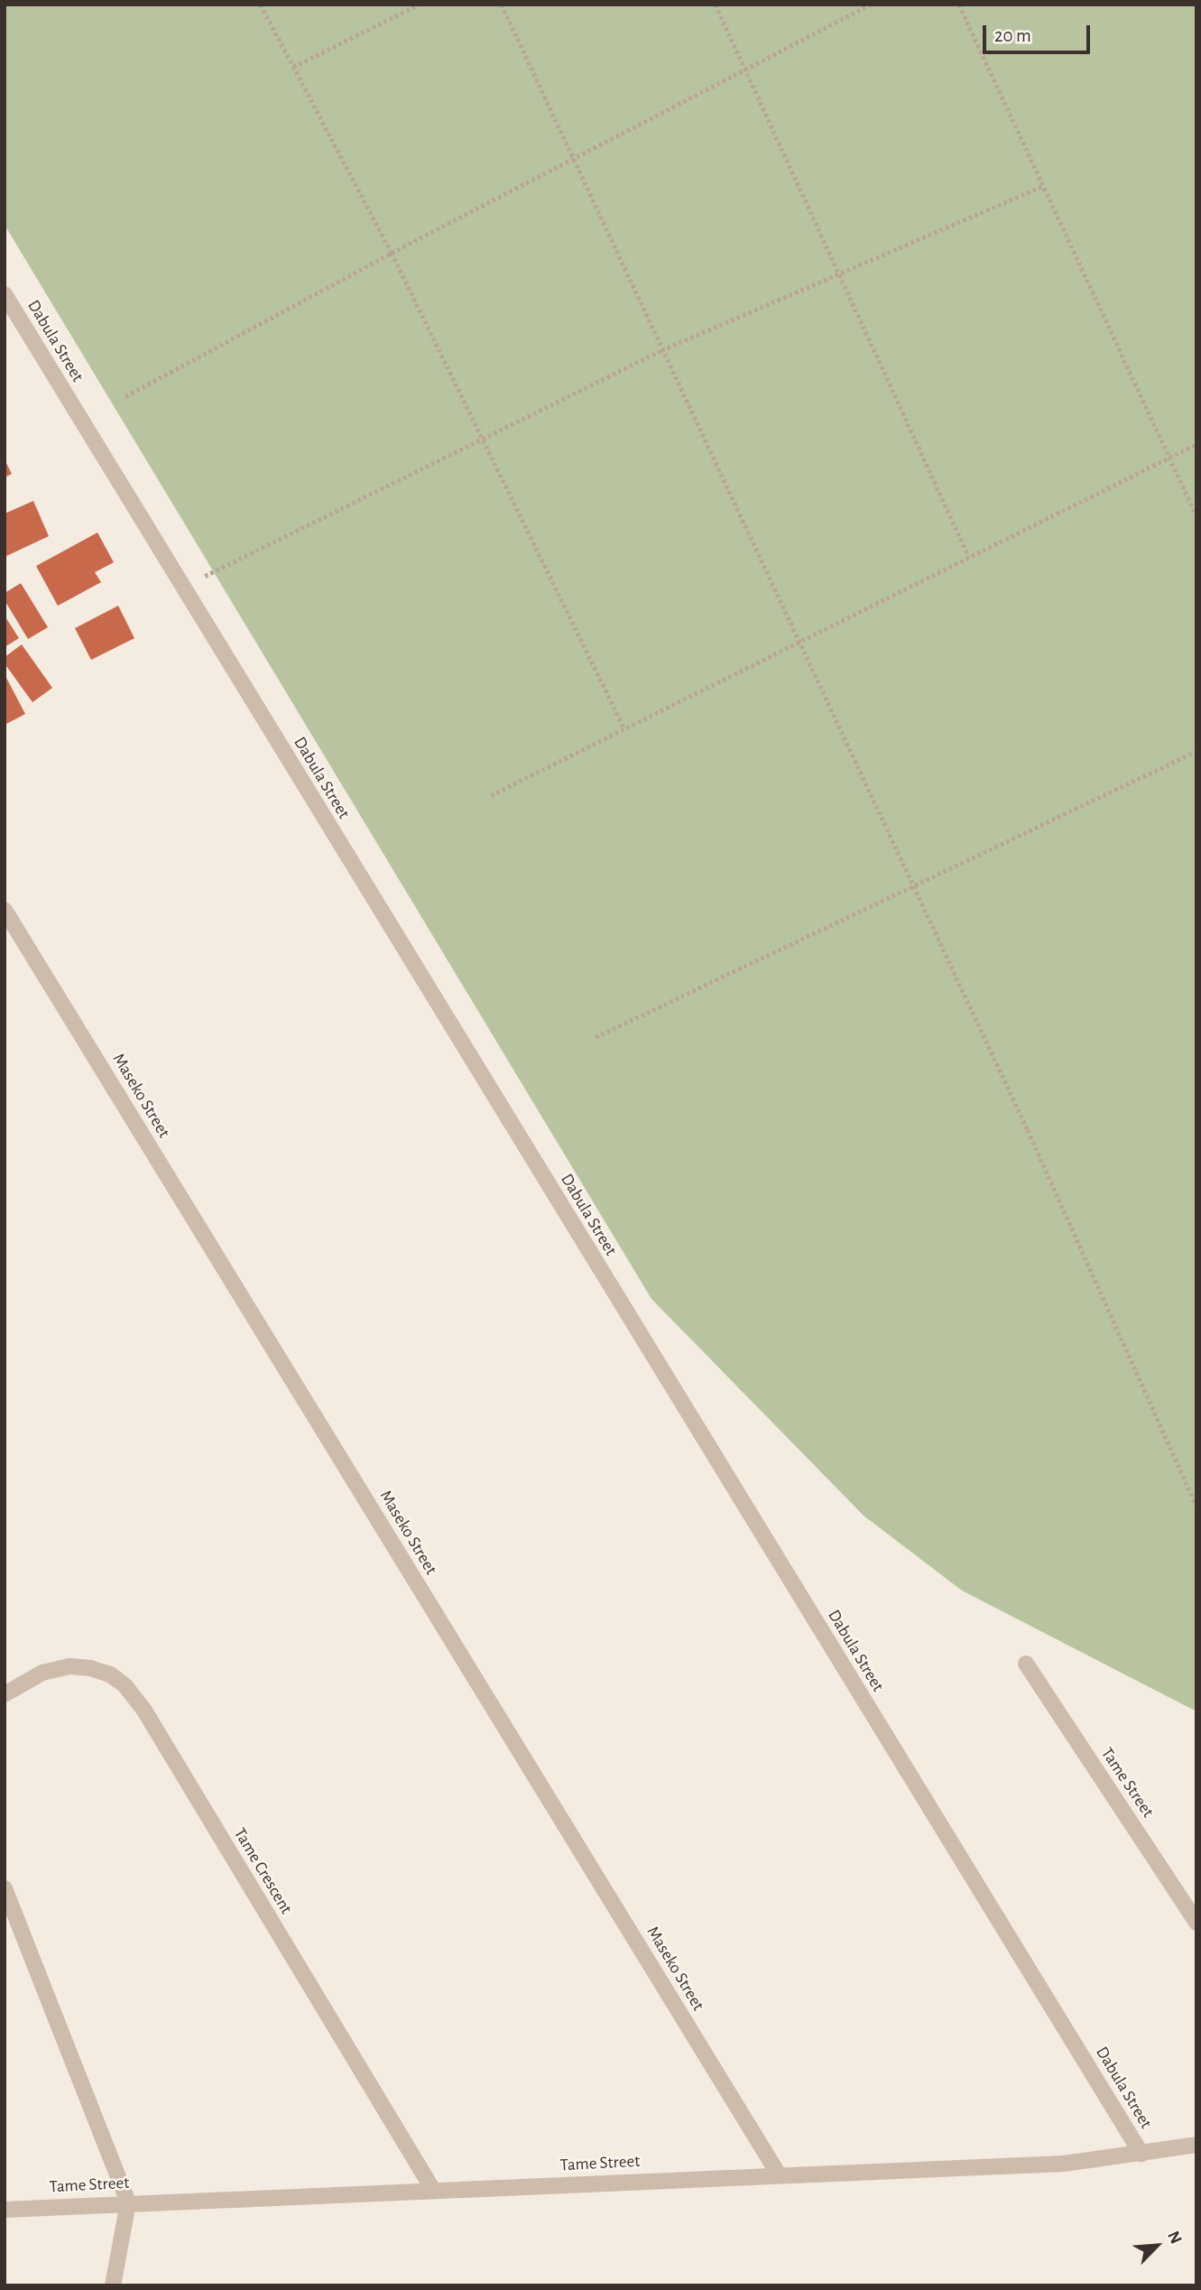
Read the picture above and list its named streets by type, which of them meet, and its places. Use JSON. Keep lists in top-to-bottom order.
{
  "streets": {
    "street": [
      "Dabula Street",
      "Maseko Street",
      "Tame Street",
      "Tame Crescent"
    ]
  },
  "crossings": [
    ["Dabula Street", "Tame Street"],
    ["Maseko Street", "Tame Street"],
    ["Tame Street", "Tame Crescent"]
  ],
  "scale_bar": "20 m",
  "north": "top right"
}
